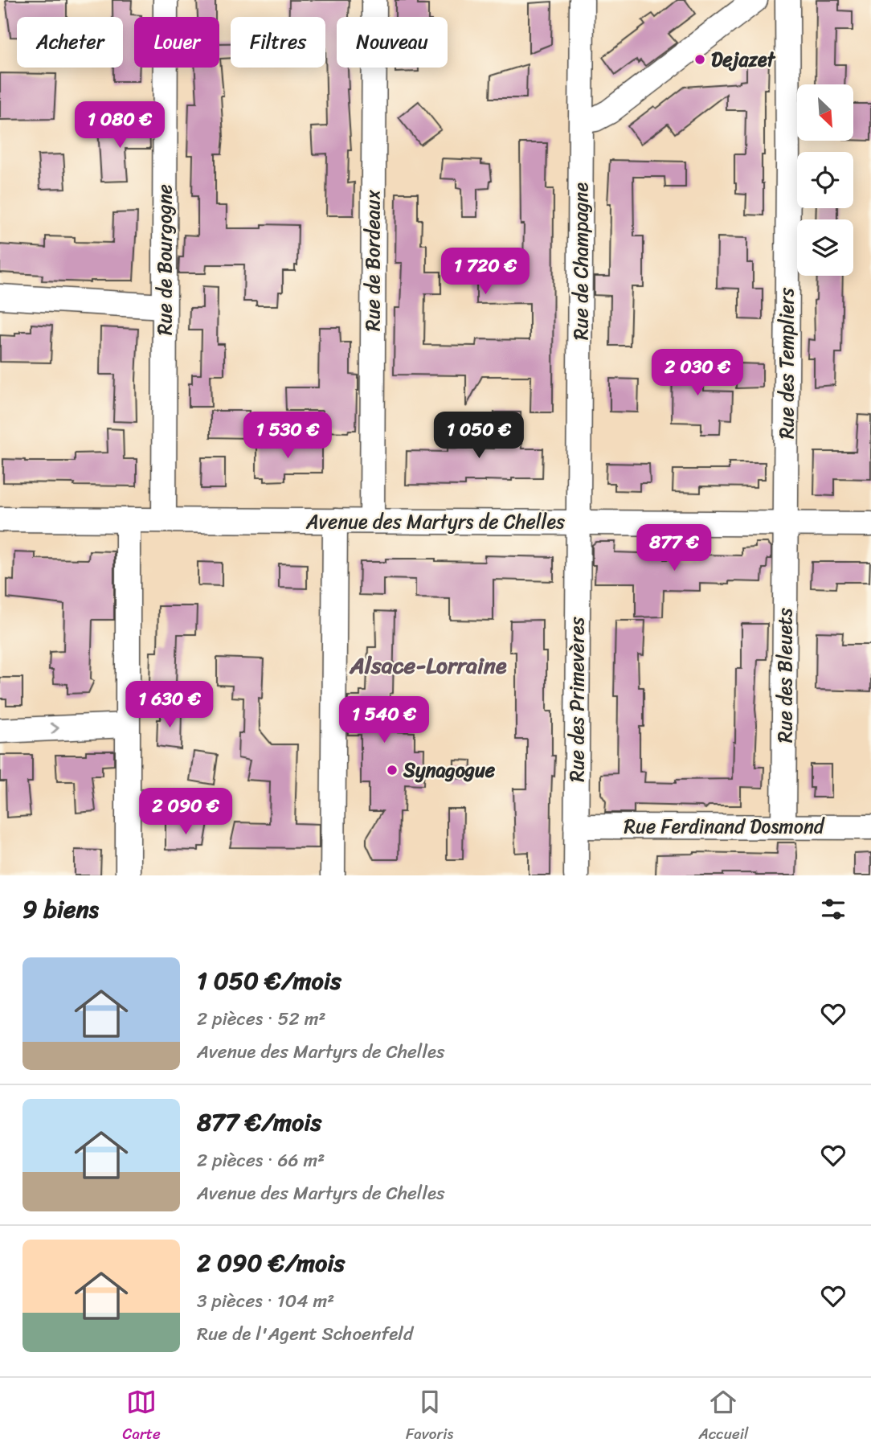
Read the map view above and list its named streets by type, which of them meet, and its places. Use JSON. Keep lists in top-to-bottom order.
{
  "streets": {
    "street": [
      "Rue de Bourgogne",
      "Rue de Bordeaux",
      "Rue de Champagne",
      "Rue des Templiers",
      "Avenue des Martyrs de Chelles",
      "Rue des Bleuets",
      "Rue des Primevères",
      "Rue Ferdinand Dosmond"
    ]
  },
  "crossings": [
    ["Rue de Bourgogne", "Avenue des Martyrs de Chelles"],
    ["Rue de Bordeaux", "Avenue des Martyrs de Chelles"],
    ["Rue de Champagne", "Avenue des Martyrs de Chelles"],
    ["Rue de Champagne", "Rue des Primevères"],
    ["Rue des Templiers", "Avenue des Martyrs de Chelles"],
    ["Rue des Templiers", "Rue des Bleuets"],
    ["Avenue des Martyrs de Chelles", "Rue des Bleuets"],
    ["Avenue des Martyrs de Chelles", "Rue des Primevères"],
    ["Rue des Bleuets", "Rue Ferdinand Dosmond"],
    ["Rue des Primevères", "Rue Ferdinand Dosmond"]
  ],
  "districts": ["Alsace-Lorraine"],
  "places": ["Dejazet", "Synagogue"],
  "north": "bottom right",
  "page": {
    "chip": [
      "Acheter",
      "Louer",
      "Filtres",
      "Nouveau"
    ],
    "price": [
      "1 080 €",
      "1 720 €",
      "2 030 €",
      "1 530 €",
      "1 050 €",
      "877 €",
      "1 630 €",
      "1 540 €",
      "2 090 €"
    ],
    "heading": "9 biens",
    "list": [
      {
        "name": "1 050 €/mois",
        "note": "2 pièces · 52 m² · Avenue des Martyrs de Chelles"
      },
      {
        "name": "877 €/mois",
        "note": "2 pièces · 66 m² · Avenue des Martyrs de Chelles"
      },
      {
        "name": "2 090 €/mois",
        "note": "3 pièces · 104 m² · Rue de l'Agent Schoenfeld"
      }
    ],
    "tabs": ["Carte", "Favoris", "Accueil"]
  }
}
